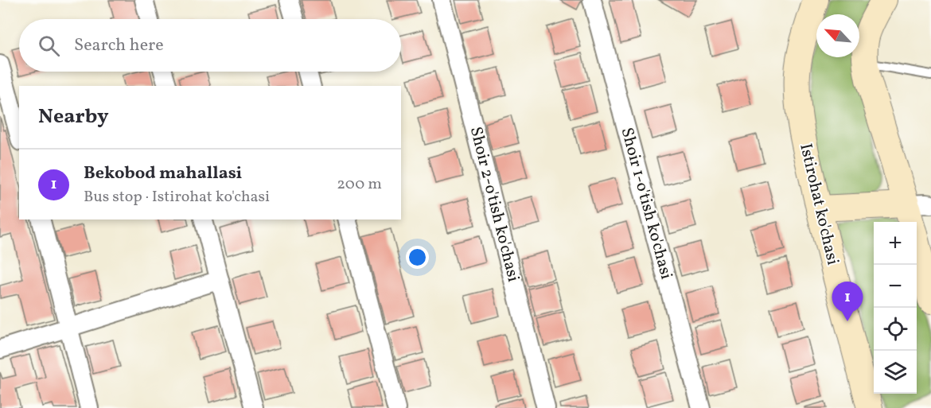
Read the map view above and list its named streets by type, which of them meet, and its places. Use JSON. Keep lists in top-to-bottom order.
{
  "streets": {
    "main road": ["Istirohat ko'chasi"],
    "street": ["Shoir 1-o'tish ko'chasi", "Shoir 2-o'tish ko'chasi"]
  },
  "north": "top left",
  "page": {
    "search": "Search here",
    "heading": "Nearby",
    "list": [
      {
        "mark": "1",
        "name": "Bekobod mahallasi",
        "note": "Bus stop · Istirohat ko'chasi",
        "value": "200 m"
      }
    ],
    "map_buttons": ["+", "−"],
    "pins": "1"
  }
}
